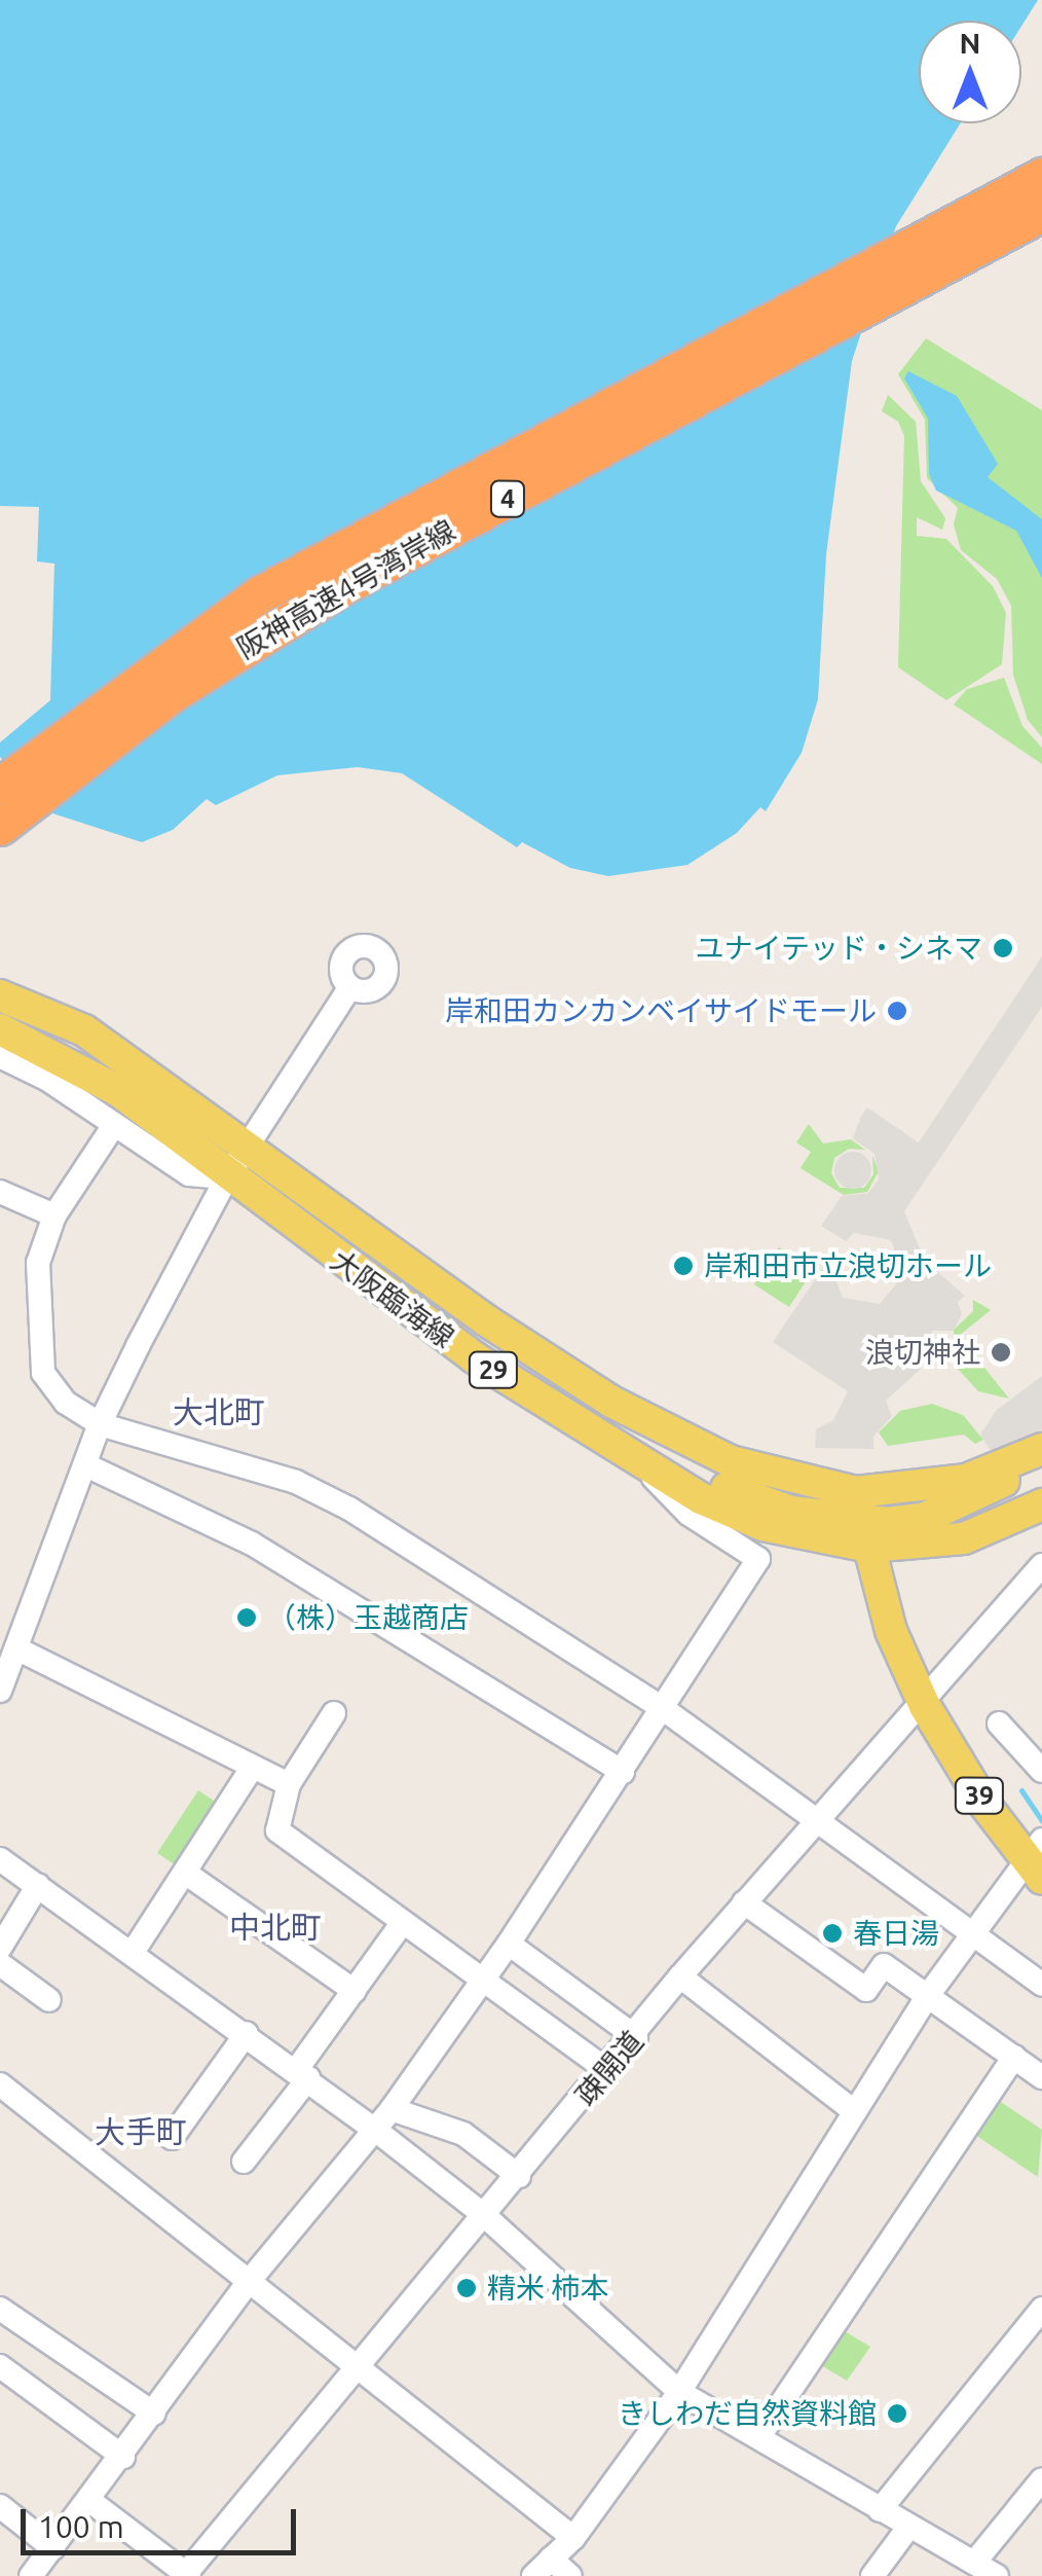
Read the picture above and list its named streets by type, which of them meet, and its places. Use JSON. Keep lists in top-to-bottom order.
{
  "streets": {
    "highway": ["4", "阪神高速4号湾岸線"],
    "main road": ["大阪臨海線", "29", "39"],
    "street": ["疎開道"]
  },
  "crossings": [
    ["4", "阪神高速4号湾岸線"],
    ["大阪臨海線", "39"],
    ["39", "疎開道"]
  ],
  "districts": ["大北町", "中北町", "大手町"],
  "places": [
    "ユナイテッド・シネマ",
    "岸和田カンカンベイサイドモール",
    "岸和田市立浪切ホール",
    "浪切神社",
    "（株）玉越商店",
    "春日湯",
    "精米 柿本",
    "きしわだ自然資料館"
  ],
  "scale_bar": "100 m",
  "north": "top"
}
